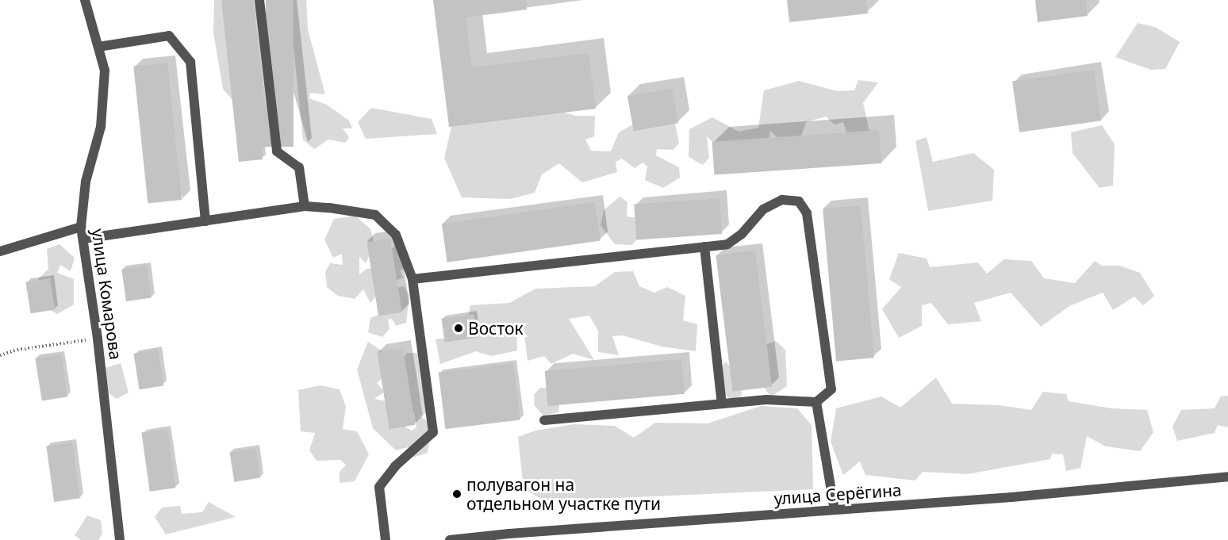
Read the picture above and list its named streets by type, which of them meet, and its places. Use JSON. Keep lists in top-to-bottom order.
{
  "streets": {
    "street": ["улица Комарова", "улица Серёгина"]
  },
  "places": ["Восток", "полувагон на отдельном участке пути"]
}
